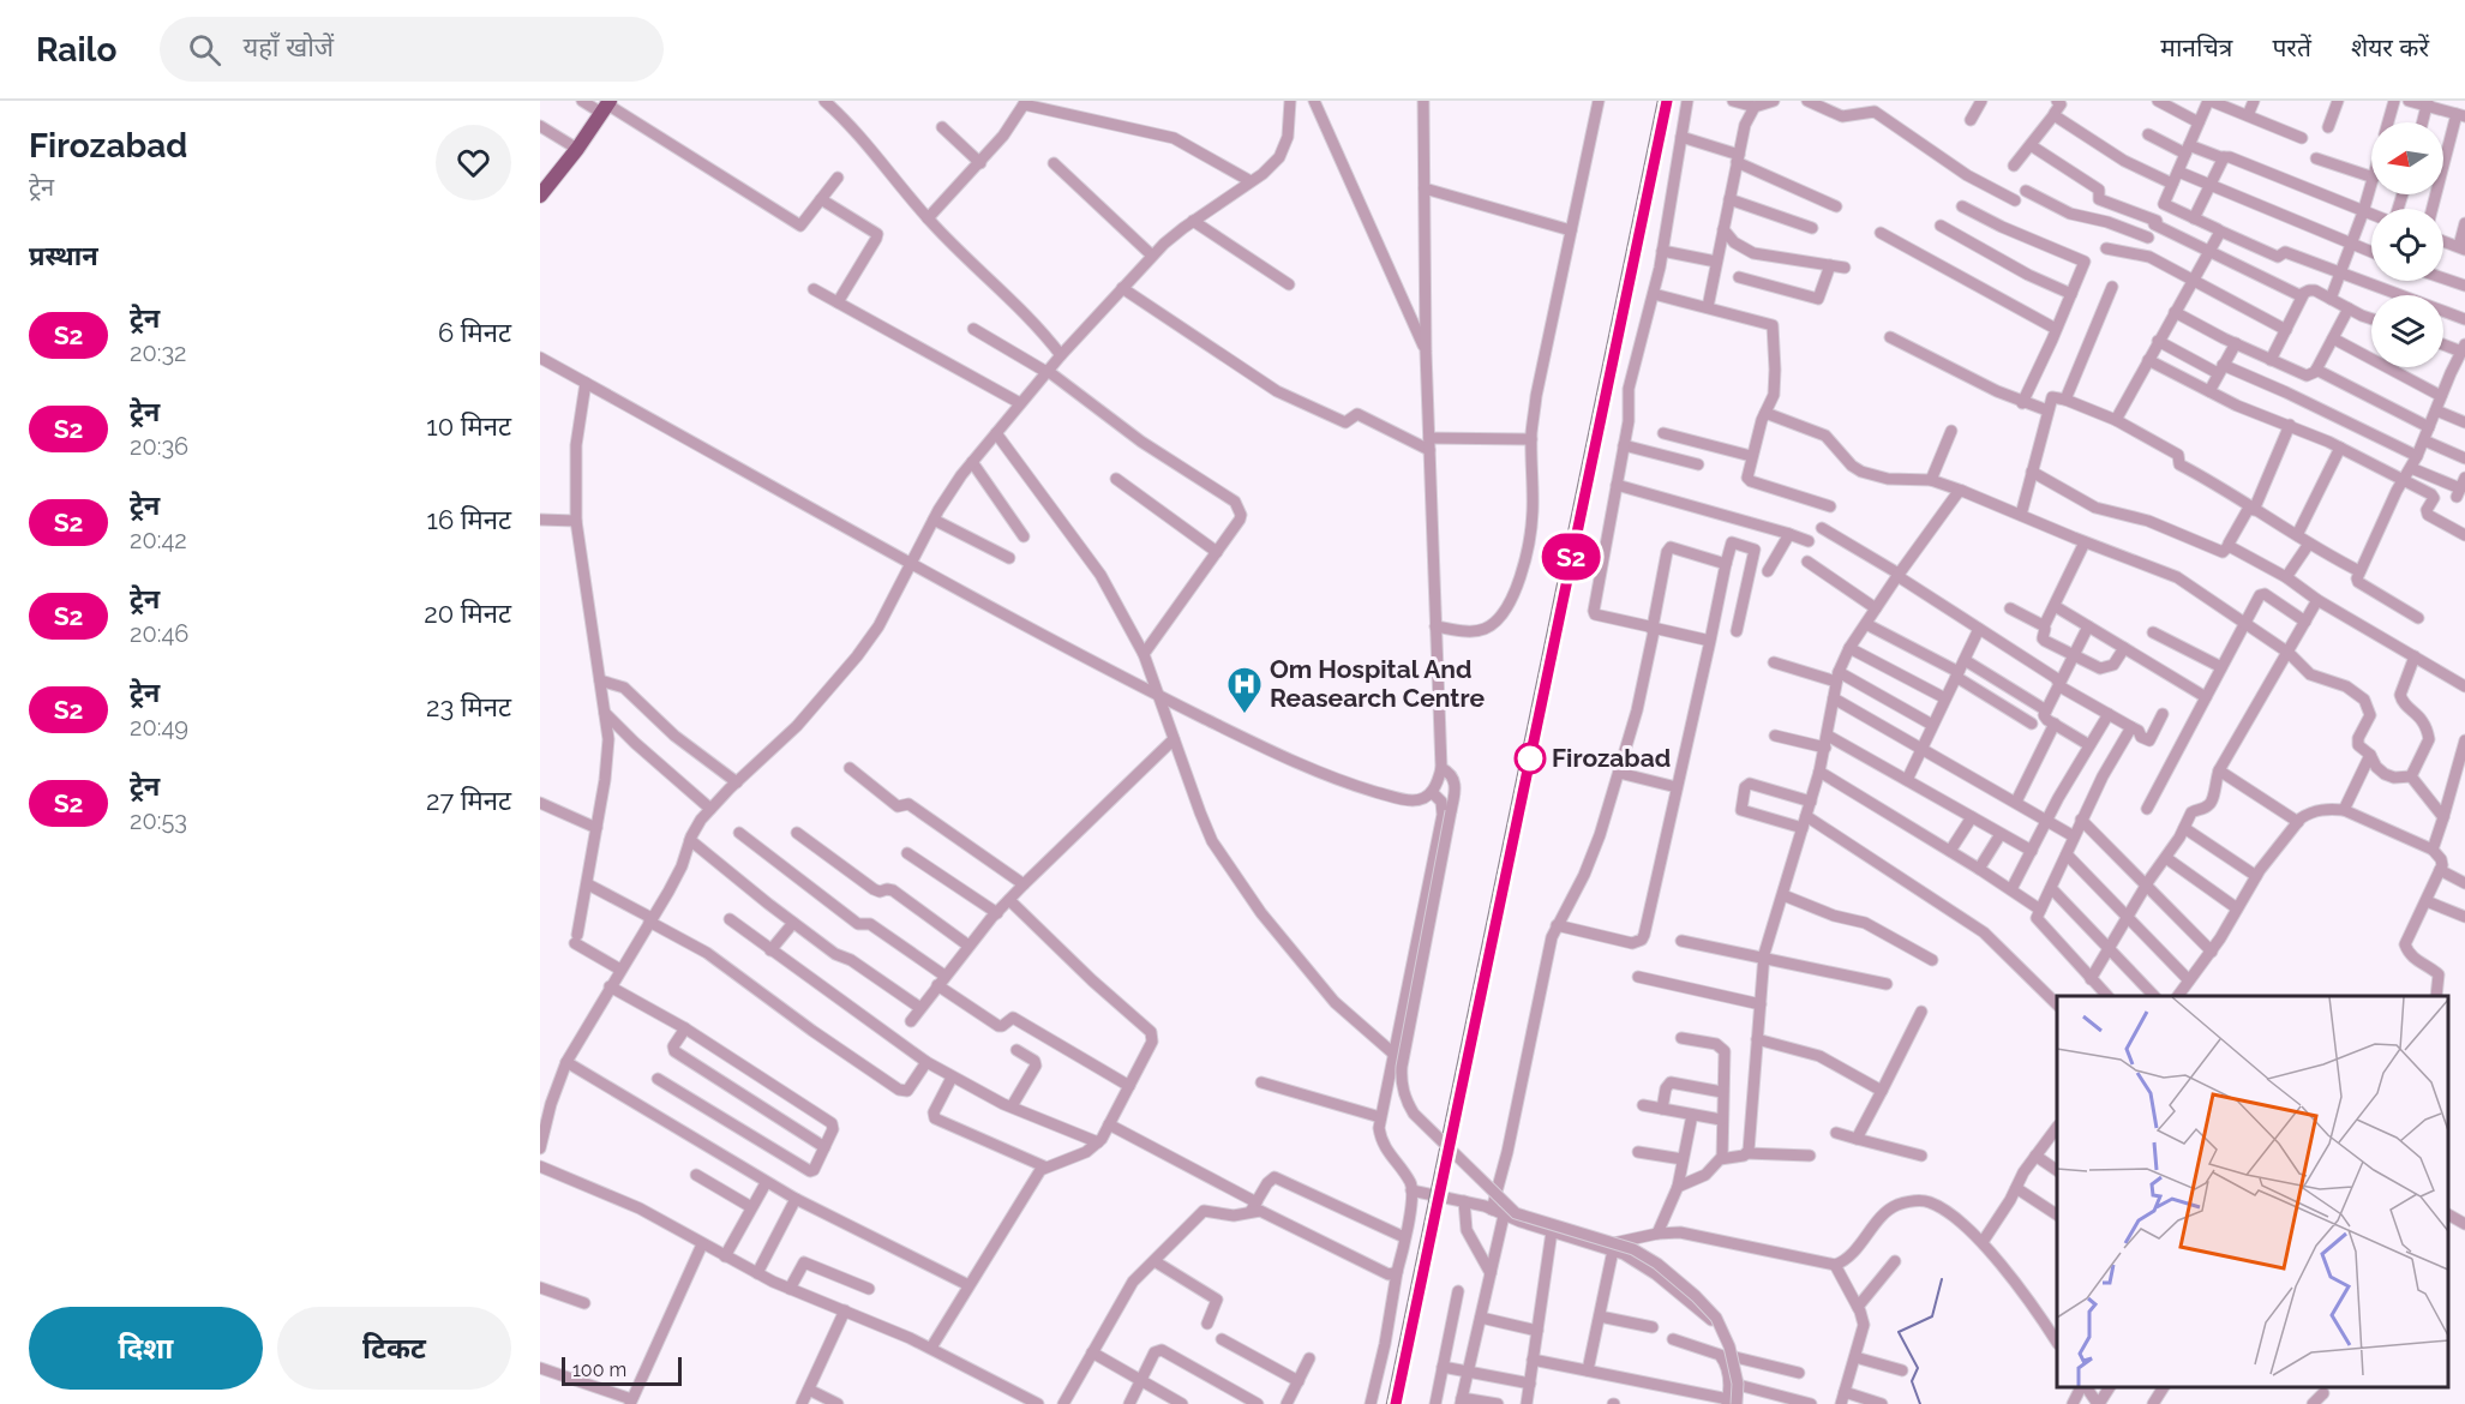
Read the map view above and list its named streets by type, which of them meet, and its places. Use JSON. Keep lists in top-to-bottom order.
{
  "places": {
    "hospital": ["Om Hospital And Reasearch Centre"],
    "other": ["Firozabad"]
  },
  "scale_bar": "100 m",
  "north": "left",
  "page": {
    "header": "Railo",
    "search": "यहाँ खोजें",
    "nav": ["मानचित्र", "परतें", "शेयर करें"],
    "heading": [
      ["Firozabad", "ट्रेन"],
      "प्रस्थान"
    ],
    "on_map": "S2",
    "list": [
      {
        "mark": "S2",
        "name": "ट्रेन",
        "note": "20:32",
        "value": "6 मिनट"
      },
      {
        "mark": "S2",
        "name": "ट्रेन",
        "note": "20:36",
        "value": "10 मिनट"
      },
      {
        "mark": "S2",
        "name": "ट्रेन",
        "note": "20:42",
        "value": "16 मिनट"
      },
      {
        "mark": "S2",
        "name": "ट्रेन",
        "note": "20:46",
        "value": "20 मिनट"
      },
      {
        "mark": "S2",
        "name": "ट्रेन",
        "note": "20:49",
        "value": "23 मिनट"
      },
      {
        "mark": "S2",
        "name": "ट्रेन",
        "note": "20:53",
        "value": "27 मिनट"
      }
    ],
    "buttons": ["दिशा", "टिकट"],
    "scale": "100 m"
  }
}
